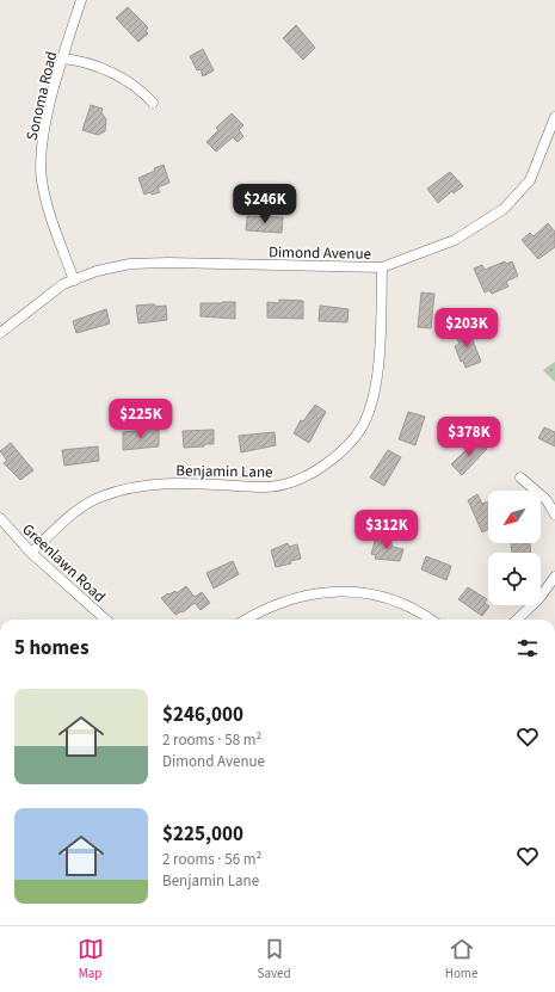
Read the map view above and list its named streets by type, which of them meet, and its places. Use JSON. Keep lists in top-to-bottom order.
{
  "streets": {
    "street": [
      "Sonoma Road",
      "Dimond Avenue",
      "Benjamin Lane",
      "Greenlawn Road"
    ]
  },
  "crossings": [
    ["Sonoma Road", "Dimond Avenue"],
    ["Dimond Avenue", "Benjamin Lane"],
    ["Benjamin Lane", "Greenlawn Road"]
  ],
  "north": "bottom left",
  "page": {
    "price": [
      "$246K",
      "$203K",
      "$225K",
      "$378K",
      "$312K"
    ],
    "heading": "5 homes",
    "list": [
      {
        "name": "$246,000",
        "note": "2 rooms · 58 m² · Dimond Avenue"
      },
      {
        "name": "$225,000",
        "note": "2 rooms · 56 m² · Benjamin Lane"
      }
    ],
    "tabs": ["Map", "Saved", "Home"]
  }
}
